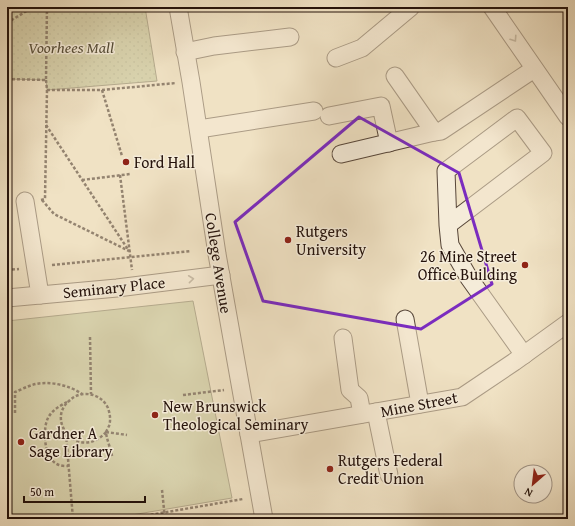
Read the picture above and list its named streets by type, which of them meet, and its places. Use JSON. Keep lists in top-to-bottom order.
{
  "streets": {
    "street": ["College Avenue", "Seminary Place", "Mine Street"]
  },
  "crossings": [
    ["College Avenue", "Seminary Place"],
    ["College Avenue", "Mine Street"]
  ],
  "one_way": ["Seminary Place"],
  "parks": ["Voorhees Mall"],
  "places": [
    "Ford Hall",
    "Rutgers University",
    "26 Mine Street Office Building",
    "New Brunswick Theological Seminary",
    "Gardner A Sage Library",
    "Rutgers Federal Credit Union"
  ],
  "scale_bar": "50 m",
  "north": "bottom left"
}
